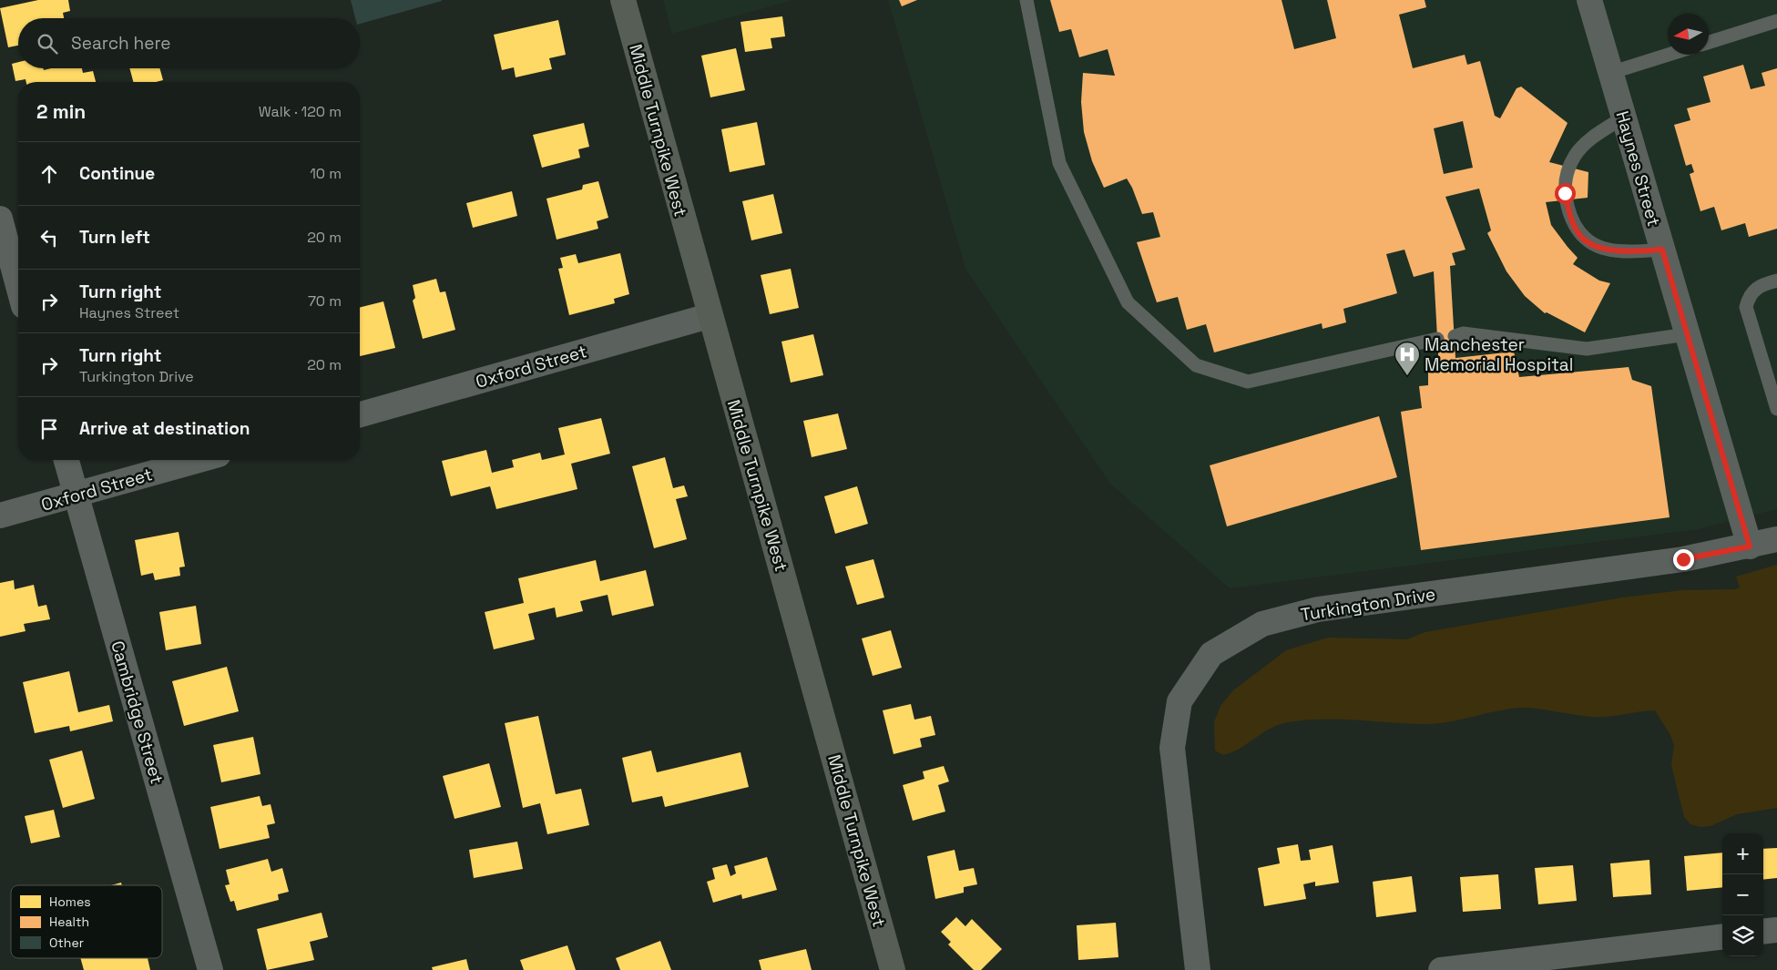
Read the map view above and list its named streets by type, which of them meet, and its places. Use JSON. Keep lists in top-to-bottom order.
{
  "streets": {
    "main road": ["Middle Turnpike West"],
    "street": [
      "Haynes Street",
      "Oxford Street",
      "Turkington Drive",
      "Cambridge Street"
    ]
  },
  "crossings": [
    ["Middle Turnpike West", "Oxford Street"],
    ["Haynes Street", "Turkington Drive"],
    ["Oxford Street", "Cambridge Street"]
  ],
  "places": {
    "hospital": ["Manchester Memorial Hospital"]
  },
  "legend": ["Homes", "Health", "Other"],
  "north": "left",
  "page": {
    "search": "Search here",
    "heading": ["2 min", "Walk · 120 m"],
    "list": [
      ["Continue", "10 m"],
      ["Turn left", "20 m"],
      ["Turn right", "Haynes Street", "70 m"],
      ["Turn right", "Turkington Drive", "20 m"],
      "Arrive at destination"
    ],
    "map_buttons": ["+", "−"]
  }
}
